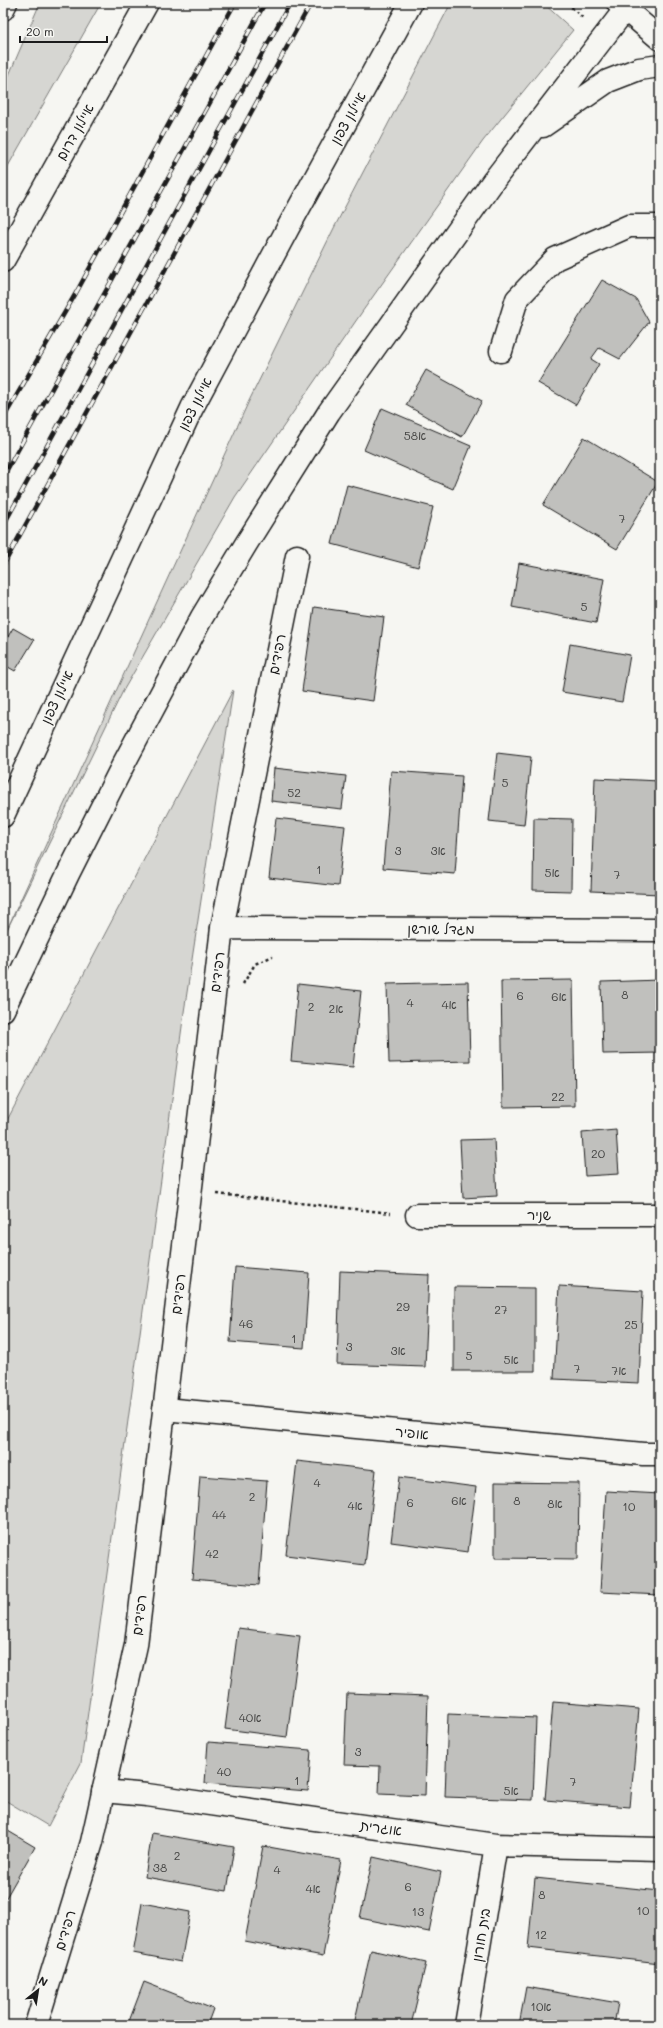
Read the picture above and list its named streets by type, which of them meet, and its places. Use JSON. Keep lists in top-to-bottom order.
{
  "streets": {
    "main road": [
      "איילון צפון",
      "איילון דרום",
      "רפידים",
      "מגדל שורשן",
      "שניר",
      "אופיר",
      "אוגרית",
      "בית חורון"
    ]
  },
  "crossings": [
    ["רפידים", "מגדל שורשן"],
    ["רפידים", "אופיר"],
    ["רפידים", "אוגרית"],
    ["אוגרית", "בית חורון"]
  ],
  "house_numbers": [
    "58א",
    "7",
    "5",
    "5",
    "52",
    "3",
    "3א",
    "1",
    "5א",
    "7",
    "8",
    "6",
    "6א",
    "4",
    "4א",
    "2",
    "2א",
    "22",
    "20",
    "29",
    "27",
    "46",
    "25",
    "1",
    "3",
    "3א",
    "5",
    "5א",
    "7",
    "7א",
    "4",
    "2",
    "6א",
    "8",
    "6",
    "8א",
    "4א",
    "10",
    "44",
    "42",
    "40א",
    "3",
    "40",
    "1",
    "7",
    "5א",
    "2",
    "38",
    "4",
    "6",
    "4א",
    "8",
    "10",
    "13",
    "12",
    "10א"
  ],
  "scale_bar": "20 m",
  "north": "top right"
}
